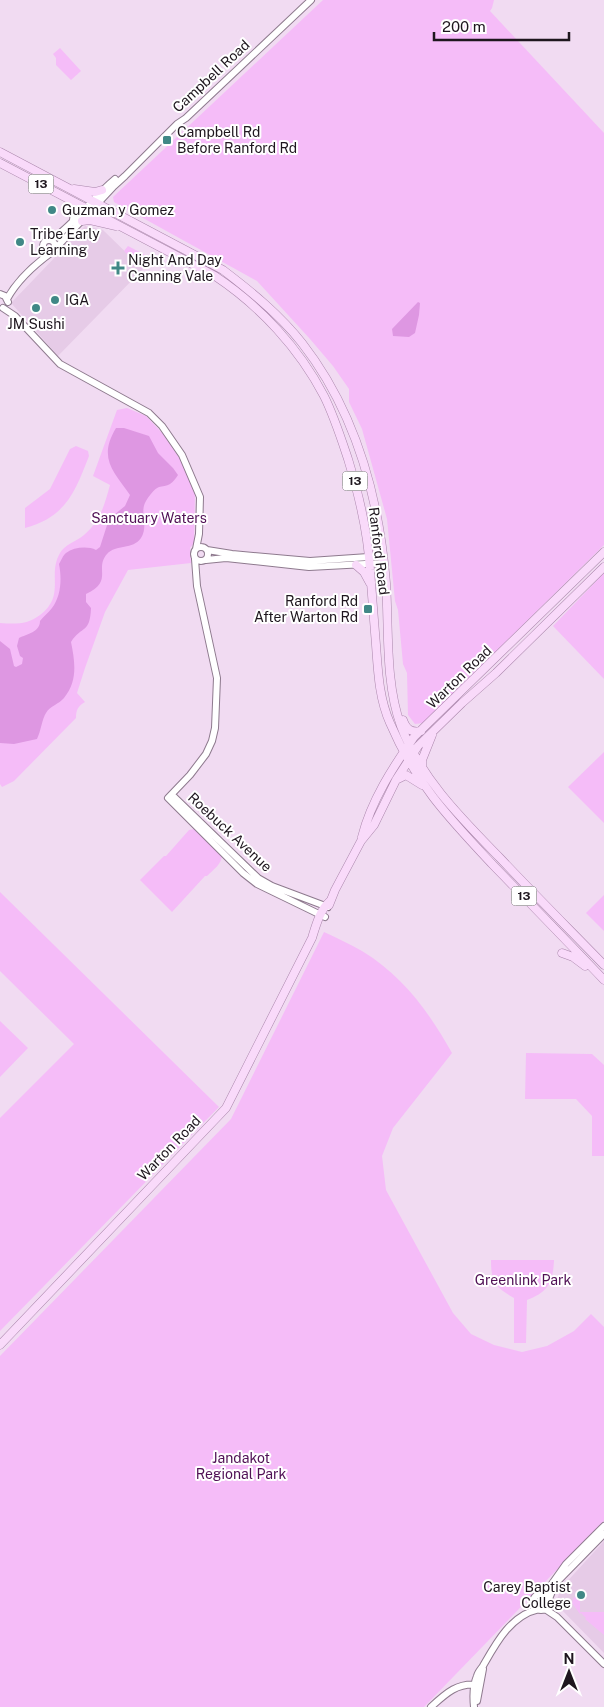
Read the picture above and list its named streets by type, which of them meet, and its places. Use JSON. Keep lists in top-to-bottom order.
{
  "streets": {
    "main road": ["13", "Ranford Road", "Warton Road"],
    "street": ["Campbell Road", "Roebuck Avenue"]
  },
  "crossings": [
    ["Campbell Road", "Ranford Road"],
    ["Ranford Road", "Warton Road"],
    ["Warton Road", "Roebuck Avenue"]
  ],
  "parks": ["Sanctuary Waters", "Greenlink Park", "Jandakot Regional Park"],
  "places": {
    "transit": ["Campbell Rd Before Ranford Rd", "Ranford Rd After Warton Rd"],
    "other": [
      "Guzman y Gomez",
      "Tribe Early Learning",
      "IGA",
      "JM Sushi",
      "Carey Baptist College"
    ],
    "health": ["Night And Day Canning Vale"]
  },
  "scale_bar": "200 m",
  "north": "top"
}
